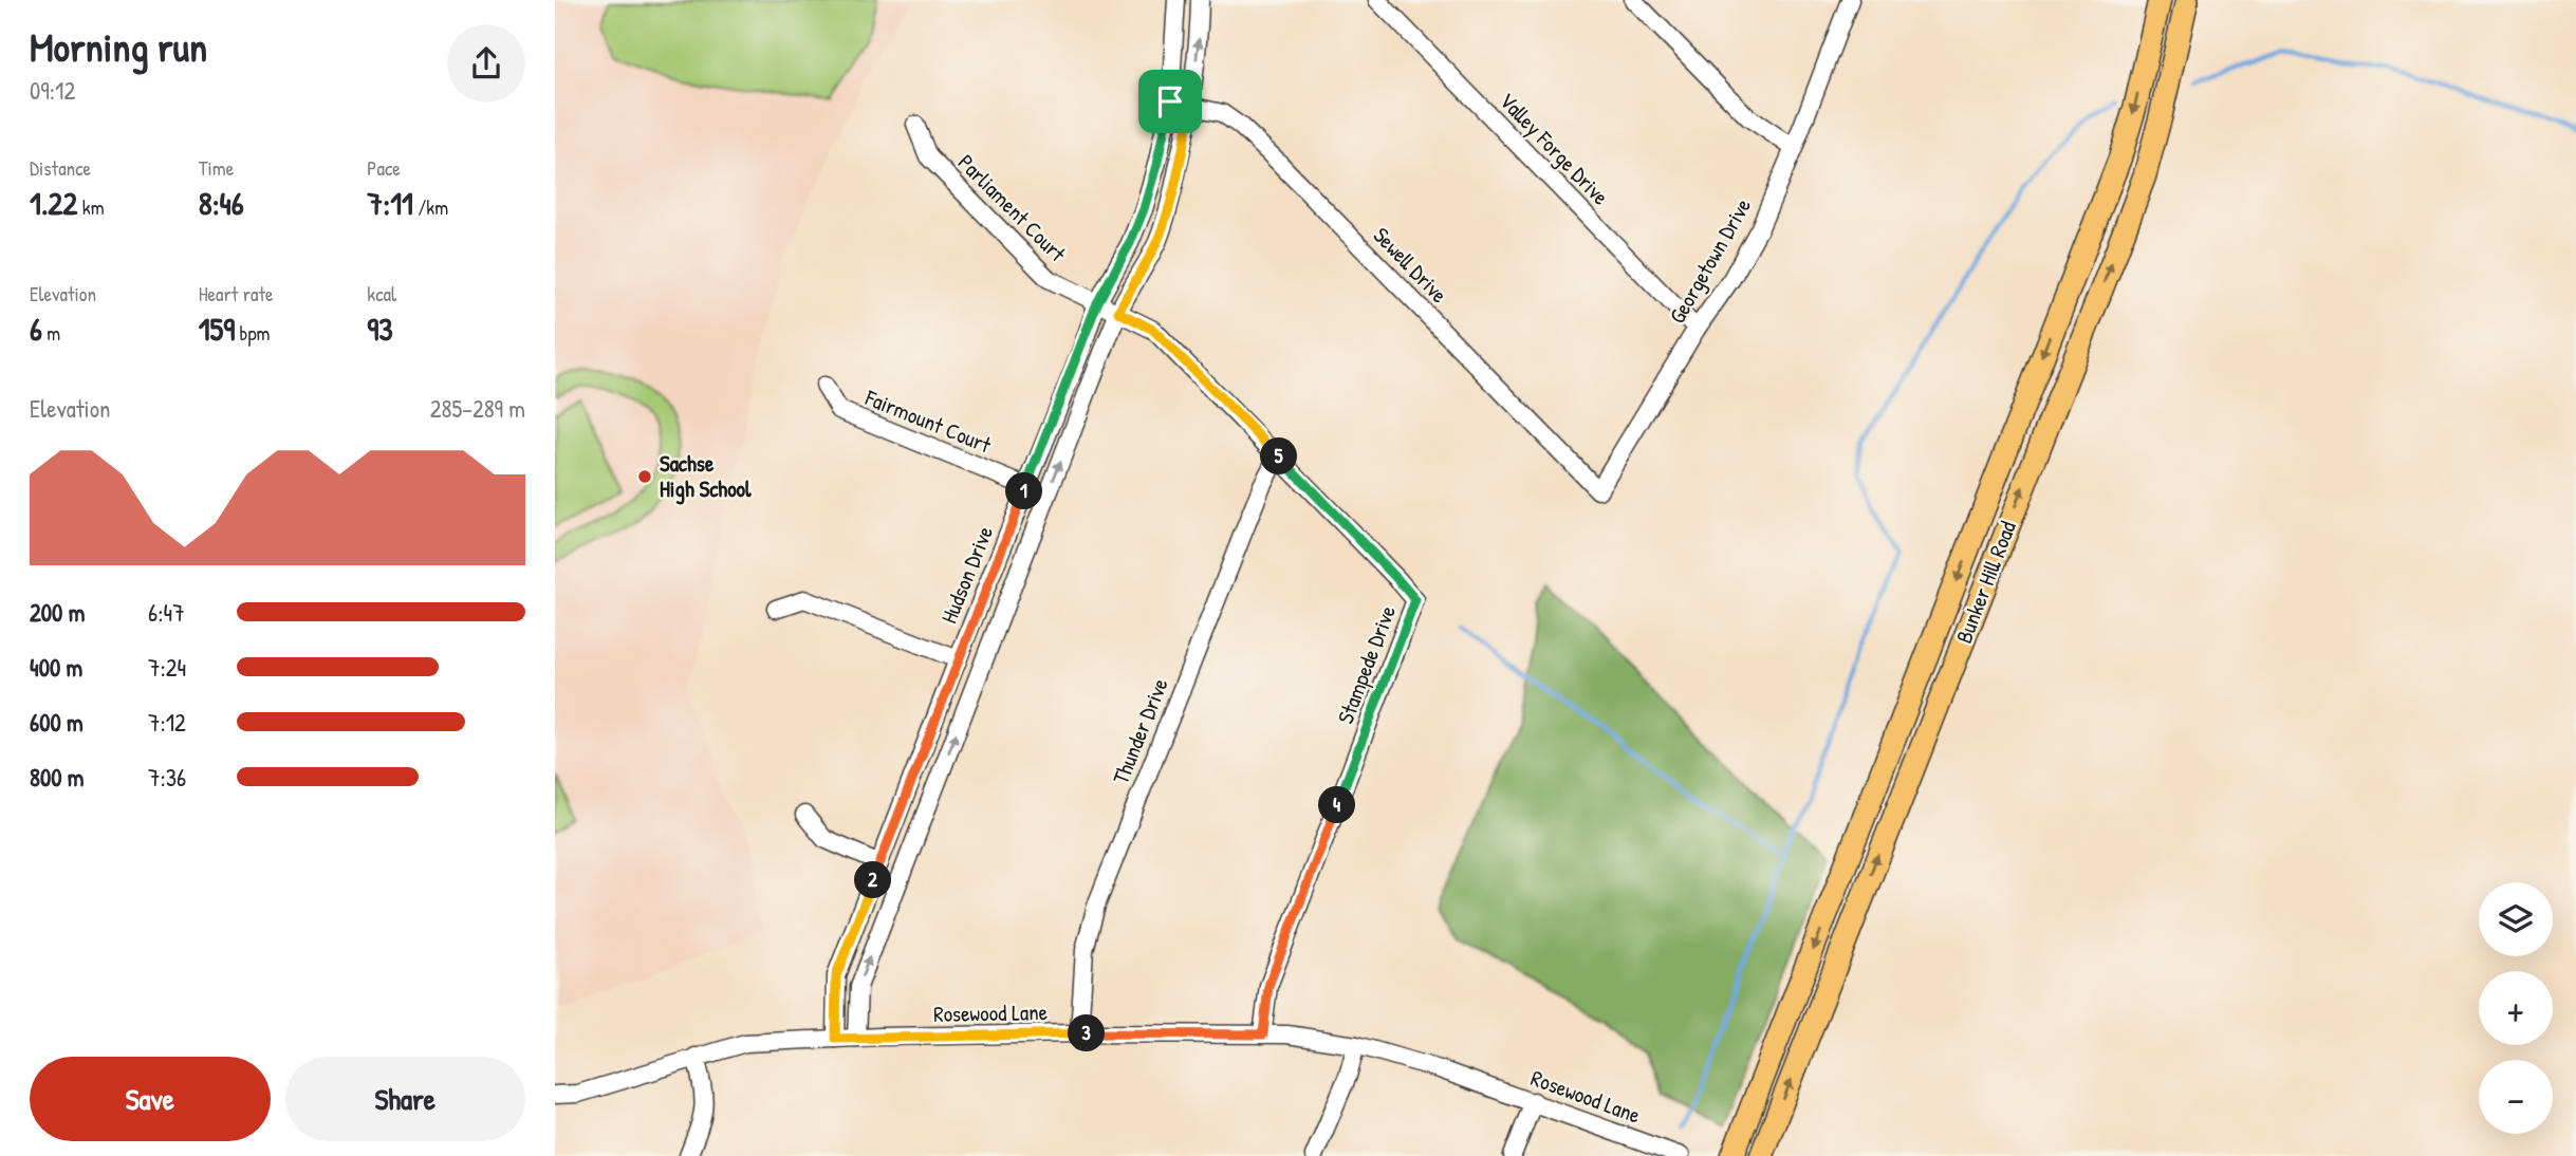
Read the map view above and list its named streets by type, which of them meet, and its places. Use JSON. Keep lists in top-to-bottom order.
{
  "streets": {
    "main road": ["Bunker Hill Road"],
    "street": [
      "Valley Forge Drive",
      "Parliament Court",
      "Georgetown Drive",
      "Sewell Drive",
      "Fairmount Court",
      "Hudson Drive",
      "Stampede Drive",
      "Thunder Drive",
      "Rosewood Lane"
    ]
  },
  "crossings": [
    ["Valley Forge Drive", "Georgetown Drive"],
    ["Parliament Court", "Hudson Drive"],
    ["Parliament Court", "Stampede Drive"],
    ["Georgetown Drive", "Sewell Drive"],
    ["Sewell Drive", "Hudson Drive"],
    ["Fairmount Court", "Hudson Drive"],
    ["Hudson Drive", "Stampede Drive"],
    ["Hudson Drive", "Rosewood Lane"],
    ["Stampede Drive", "Thunder Drive"],
    ["Stampede Drive", "Rosewood Lane"],
    ["Thunder Drive", "Rosewood Lane"]
  ],
  "places": ["Sachse High School"],
  "page": {
    "heading": ["Morning run", "09:12"],
    "stats": [
      ["Distance", "1.22 km"],
      ["Time", "8:46"],
      ["Pace", "7:11 /km"],
      ["Elevation", "6 m"],
      ["Heart rate", "159 bpm"],
      ["kcal", "93"]
    ],
    "chart": ["Elevation", "285–289 m"],
    "pins": [
      "5",
      "1",
      "4",
      "2",
      "3"
    ],
    "list": [
      {
        "name": "200 m",
        "note": "6:47"
      },
      {
        "name": "400 m",
        "note": "7:24"
      },
      {
        "name": "600 m",
        "note": "7:12"
      },
      {
        "name": "800 m",
        "note": "7:36"
      }
    ],
    "map_buttons": ["+", "−"],
    "buttons": ["Save", "Share"]
  }
}
